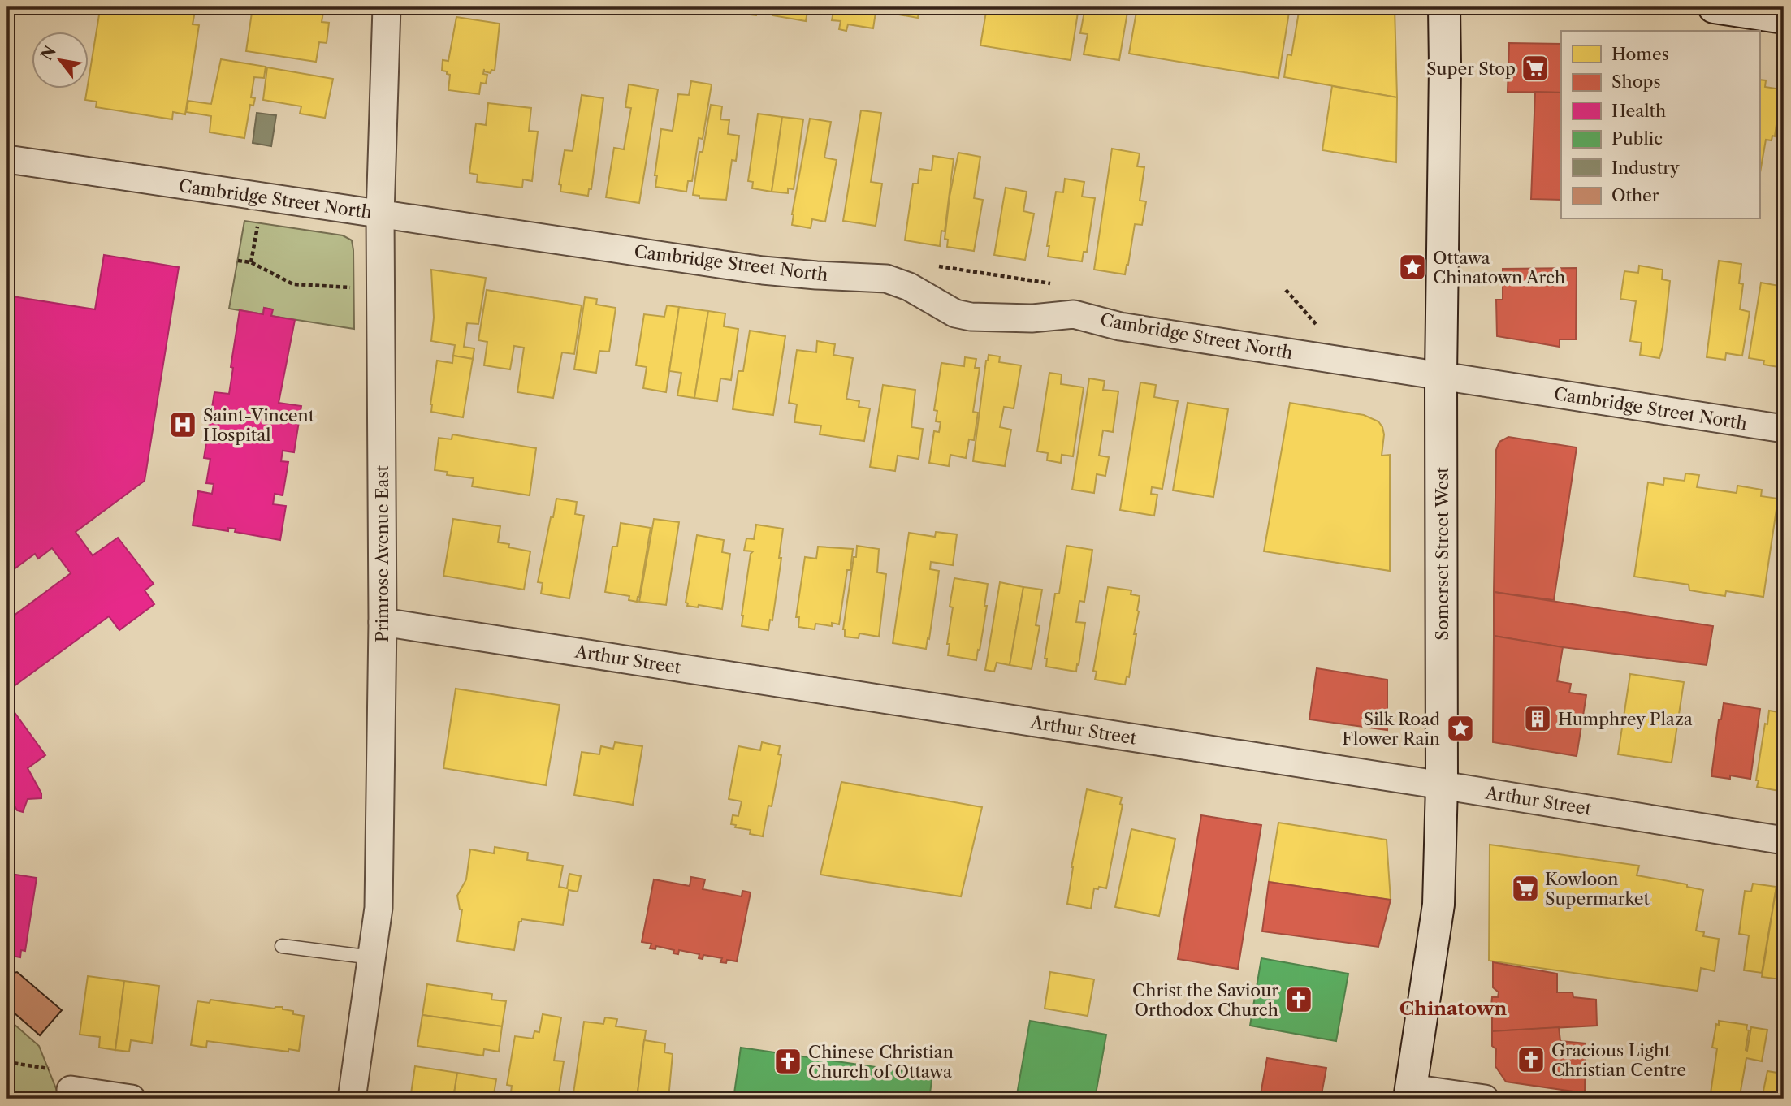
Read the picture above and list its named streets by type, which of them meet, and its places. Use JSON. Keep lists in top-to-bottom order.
{
  "streets": {
    "main road": ["Somerset Street West"],
    "street": ["Cambridge Street North", "Primrose Avenue East", "Arthur Street"]
  },
  "crossings": [
    ["Cambridge Street North", "Primrose Avenue East"],
    ["Cambridge Street North", "Somerset Street West"],
    ["Primrose Avenue East", "Arthur Street"],
    ["Somerset Street West", "Arthur Street"]
  ],
  "districts": ["Chinatown"],
  "places": {
    "supermarket": ["Super Stop", "Kowloon Supermarket"],
    "place": ["Ottawa Chinatown Arch", "Silk Road Flower Rain"],
    "hospital": ["Saint-Vincent Hospital"],
    "building": ["Humphrey Plaza"],
    "church": ["Christ the Saviour Orthodox Church", "Gracious Light Christian Centre", "Chinese Christian Church of Ottawa"]
  },
  "legend": [
    "Homes",
    "Shops",
    "Health",
    "Public",
    "Industry",
    "Other"
  ],
  "north": "top left"
}
